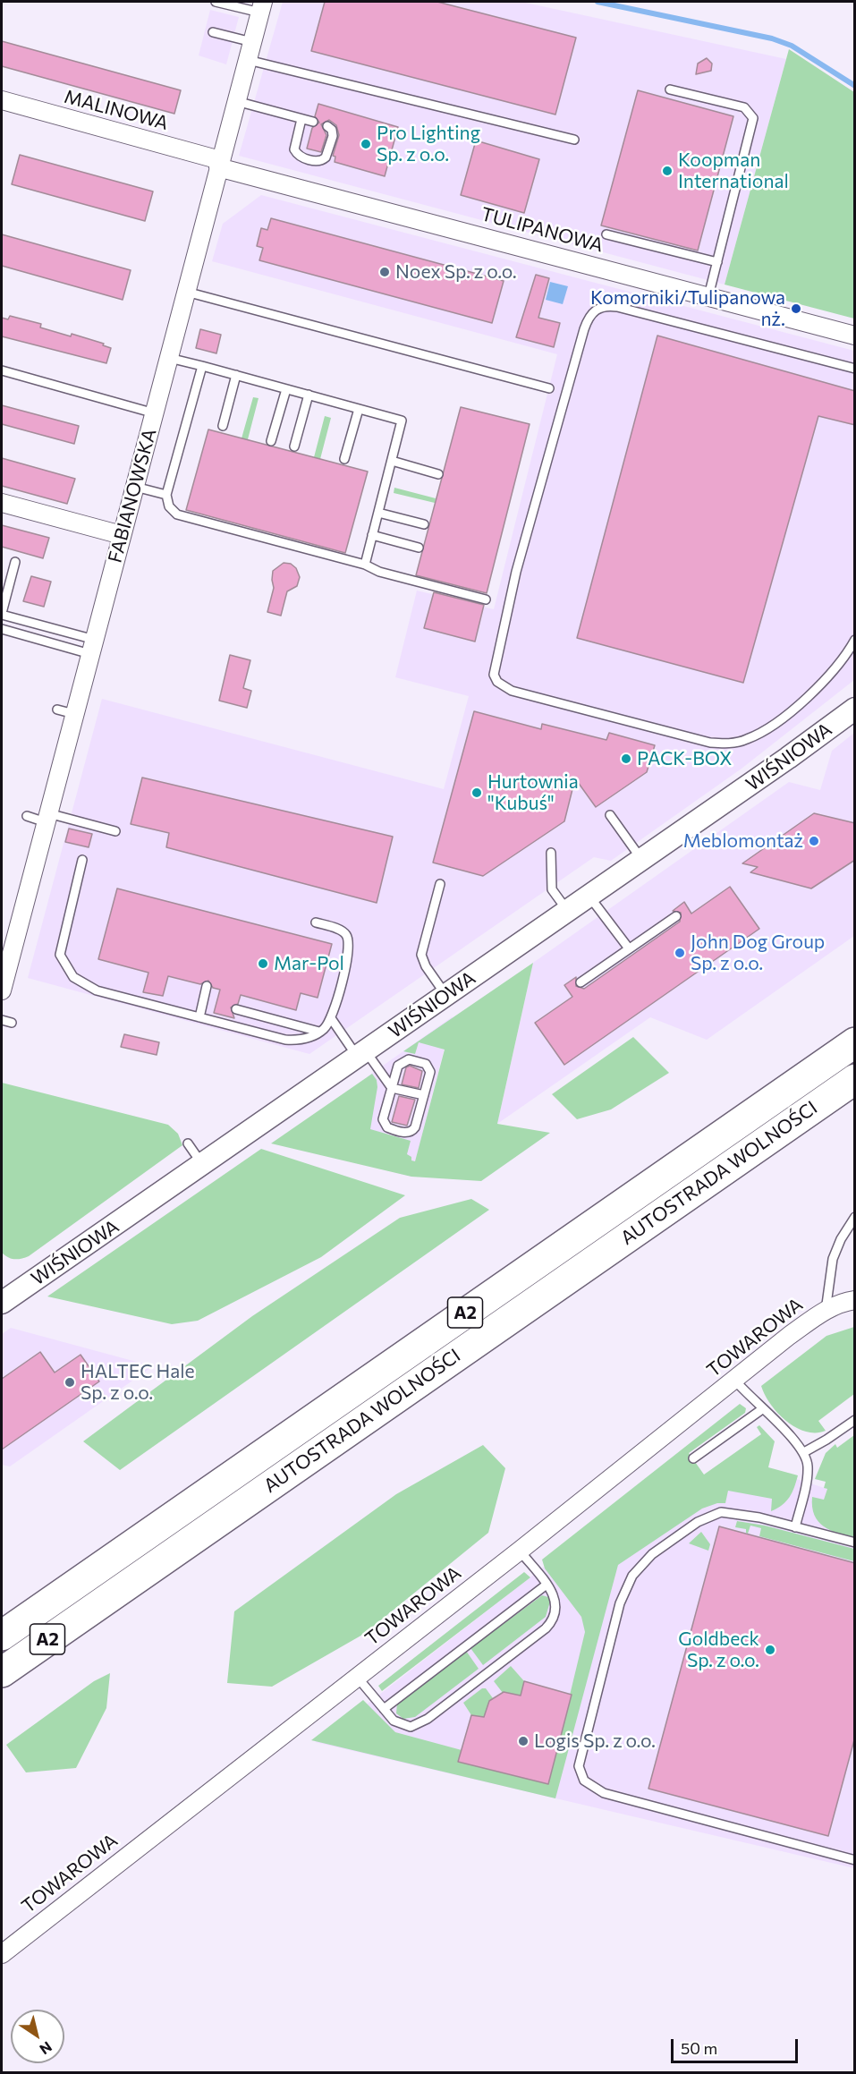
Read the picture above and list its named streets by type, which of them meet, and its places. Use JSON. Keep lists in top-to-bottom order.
{
  "streets": {
    "highway": ["AUTOSTRADA WOLNOŚCI", "A2"],
    "street": [
      "MALINOWA",
      "TULIPANOWA",
      "FABIANOWSKA",
      "WIŚNIOWA",
      "TOWAROWA"
    ]
  },
  "crossings": [
    ["MALINOWA", "TULIPANOWA"],
    ["MALINOWA", "FABIANOWSKA"],
    ["TULIPANOWA", "FABIANOWSKA"]
  ],
  "places": [
    "Pro Lighting Sp. z o.o.",
    "Koopman International",
    "Noex Sp. z o.o.",
    "Komorniki/Tulipanowa nż.",
    "PACK-BOX",
    "Hurtownia \"Kubuś\"",
    "Meblomontaż",
    "John Dog Group Sp. z o.o.",
    "Mar-Pol",
    "HALTEC Hale Sp. z o.o.",
    "Goldbeck Sp. z o.o.",
    "Logis Sp. z o.o."
  ],
  "scale_bar": "50 m",
  "north": "bottom right"
}
